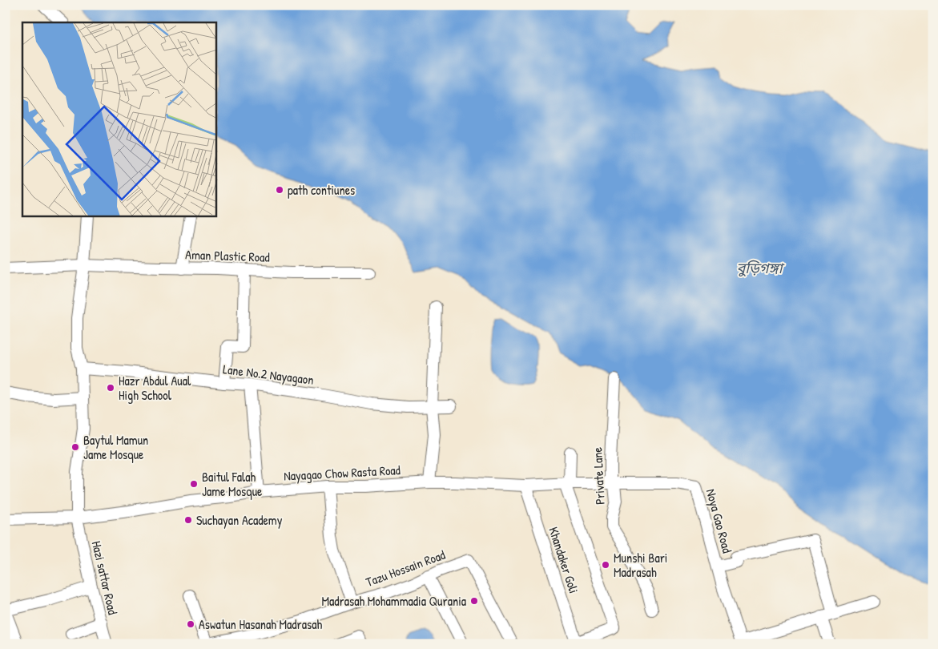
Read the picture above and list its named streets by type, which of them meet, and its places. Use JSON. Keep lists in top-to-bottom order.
{
  "streets": {
    "street": [
      "Aman Plastic Road",
      "Lane No.2 Nayagaon",
      "Nayagao Chow Rasta Road",
      "Private Lane",
      "Noya Gao Road",
      "Khandaker Goli",
      "Tazu Hossain Road",
      "Hazi sattar Road"
    ]
  },
  "crossings": [
    ["Aman Plastic Road", "Hazi sattar Road"],
    ["Lane No.2 Nayagaon", "Hazi sattar Road"],
    ["Nayagao Chow Rasta Road", "Private Lane"],
    ["Nayagao Chow Rasta Road", "Noya Gao Road"],
    ["Nayagao Chow Rasta Road", "Khandaker Goli"],
    ["Nayagao Chow Rasta Road", "Hazi sattar Road"],
    ["Private Lane", "Noya Gao Road"]
  ],
  "water": ["বুড়িগঙ্গা"],
  "places": [
    "path contiunes",
    "Hazr Abdul Aual High School",
    "Baytul Mamun Jame Mosque",
    "Baitul Falah Jame Mosque",
    "Suchayan Academy",
    "Munshi Bari Madrasah",
    "Madrasah Mohammadia Qurania",
    "Aswatun Hasanah Madrasah"
  ]
}
